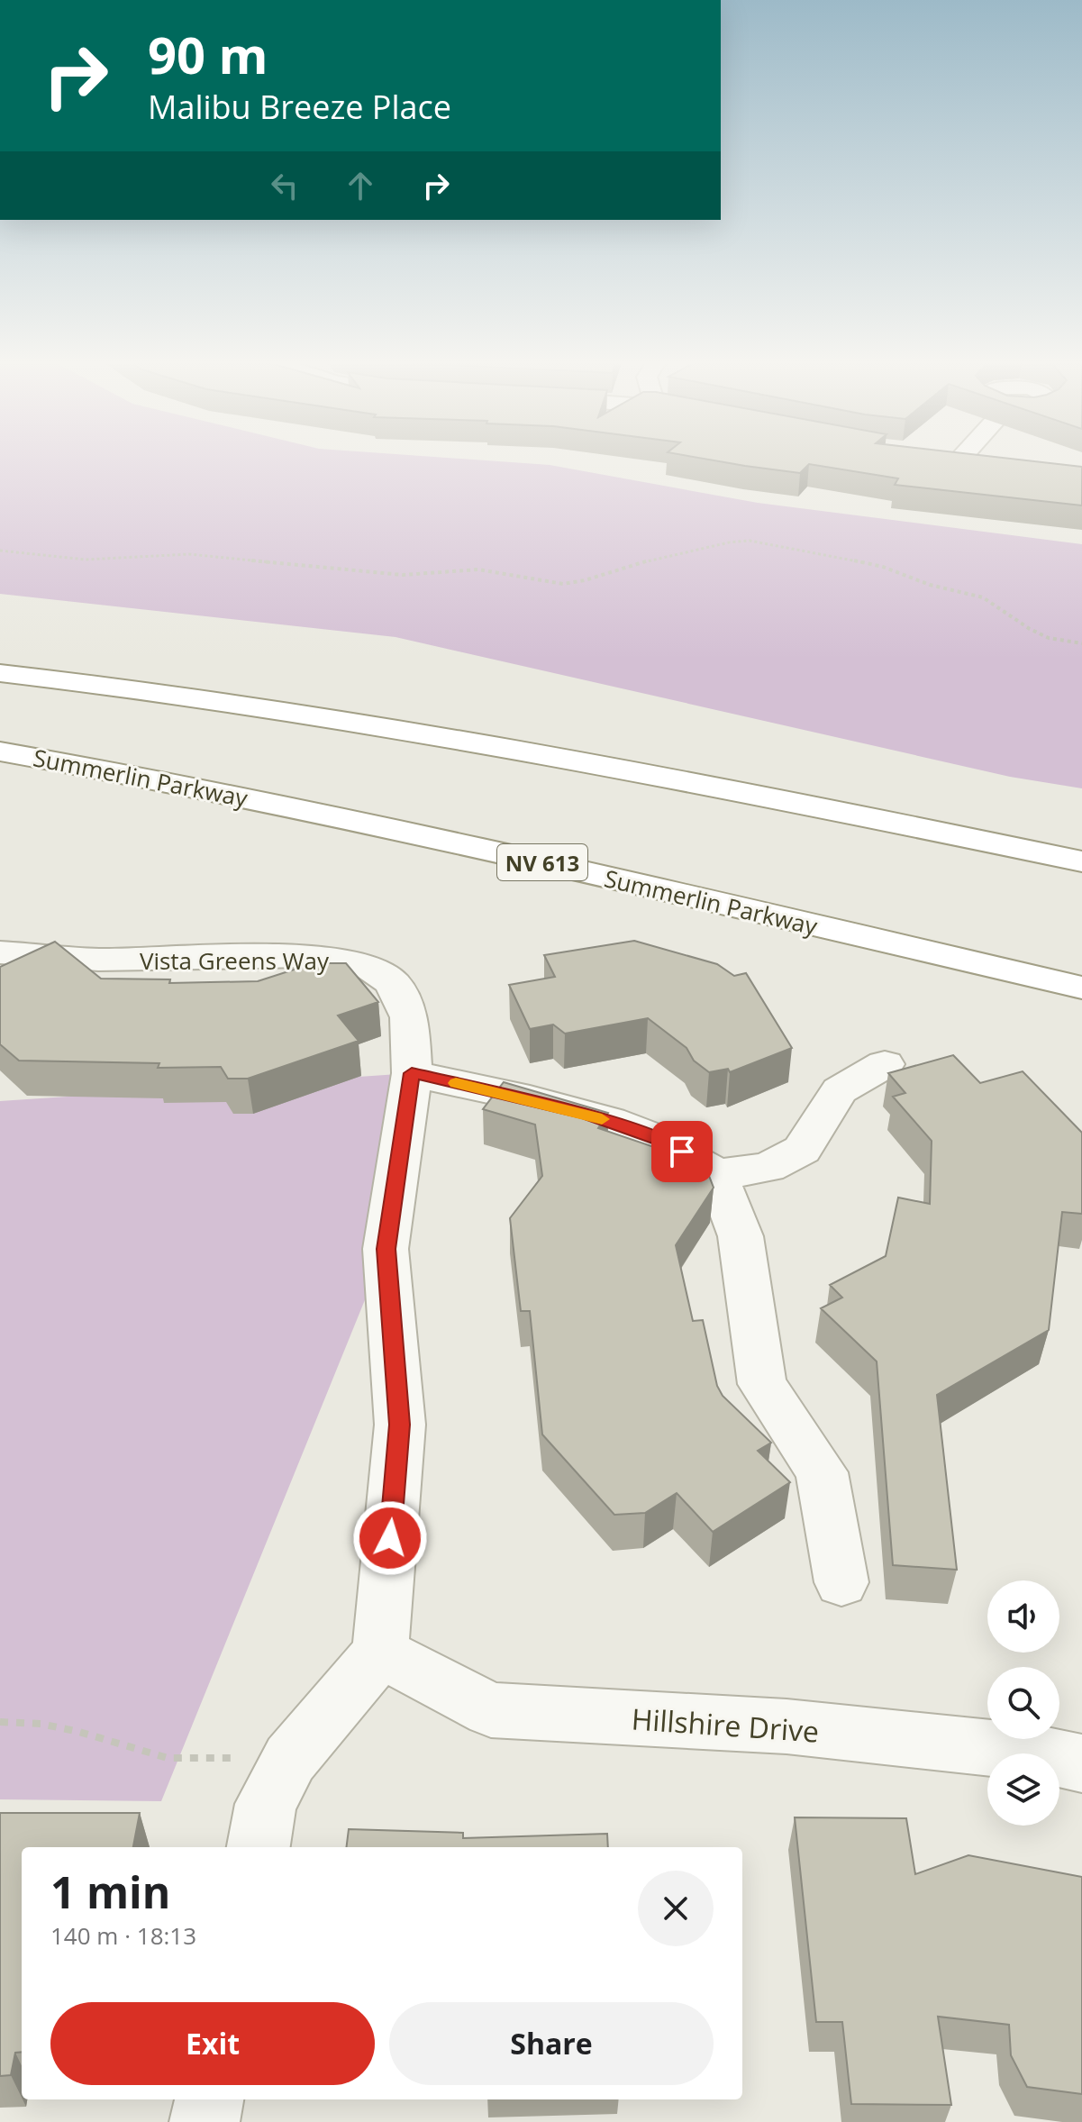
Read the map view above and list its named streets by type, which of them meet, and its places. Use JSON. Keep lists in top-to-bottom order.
{
  "streets": {
    "highway": ["Summerlin Parkway", "NV 613"],
    "street": ["Vista Greens Way", "Hillshire Drive"]
  },
  "crossings": [
    ["Vista Greens Way", "Hillshire Drive"]
  ],
  "page": {
    "turn": ["90 m", "Malibu Breeze Place"],
    "heading": ["1 min", "140 m · 18:13"],
    "buttons": ["Exit", "Share"]
  }
}
